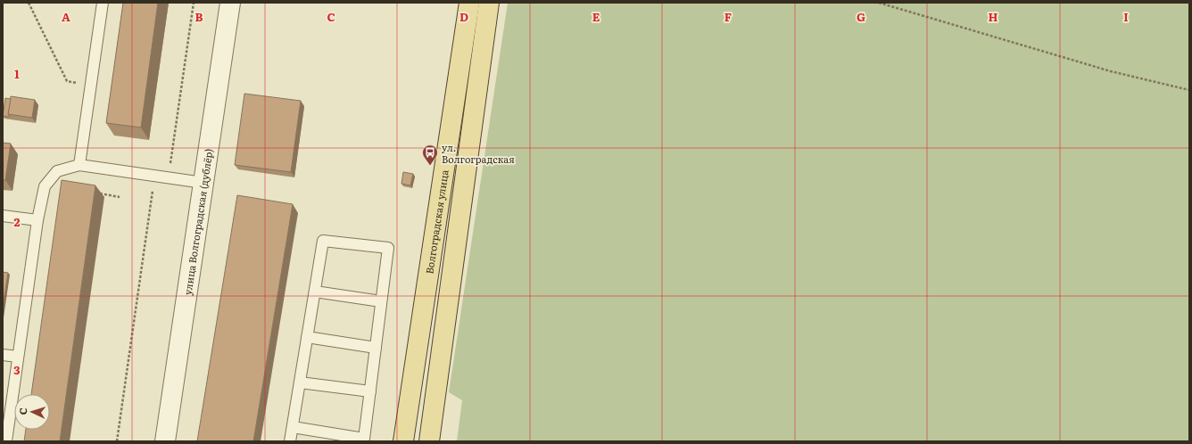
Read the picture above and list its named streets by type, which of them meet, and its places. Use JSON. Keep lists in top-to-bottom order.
{
  "streets": {
    "main road": ["Волгоградская улица"],
    "street": ["улица Волгоградская (дублёр)"]
  },
  "places": {
    "bus stop": ["ул. Волгоградская"]
  },
  "north": "left",
  "grid": {
    "columns": [
      "A",
      "B",
      "C",
      "D",
      "E",
      "F",
      "G",
      "H",
      "I"
    ],
    "rows": ["1", "2", "3"]
  }
}
